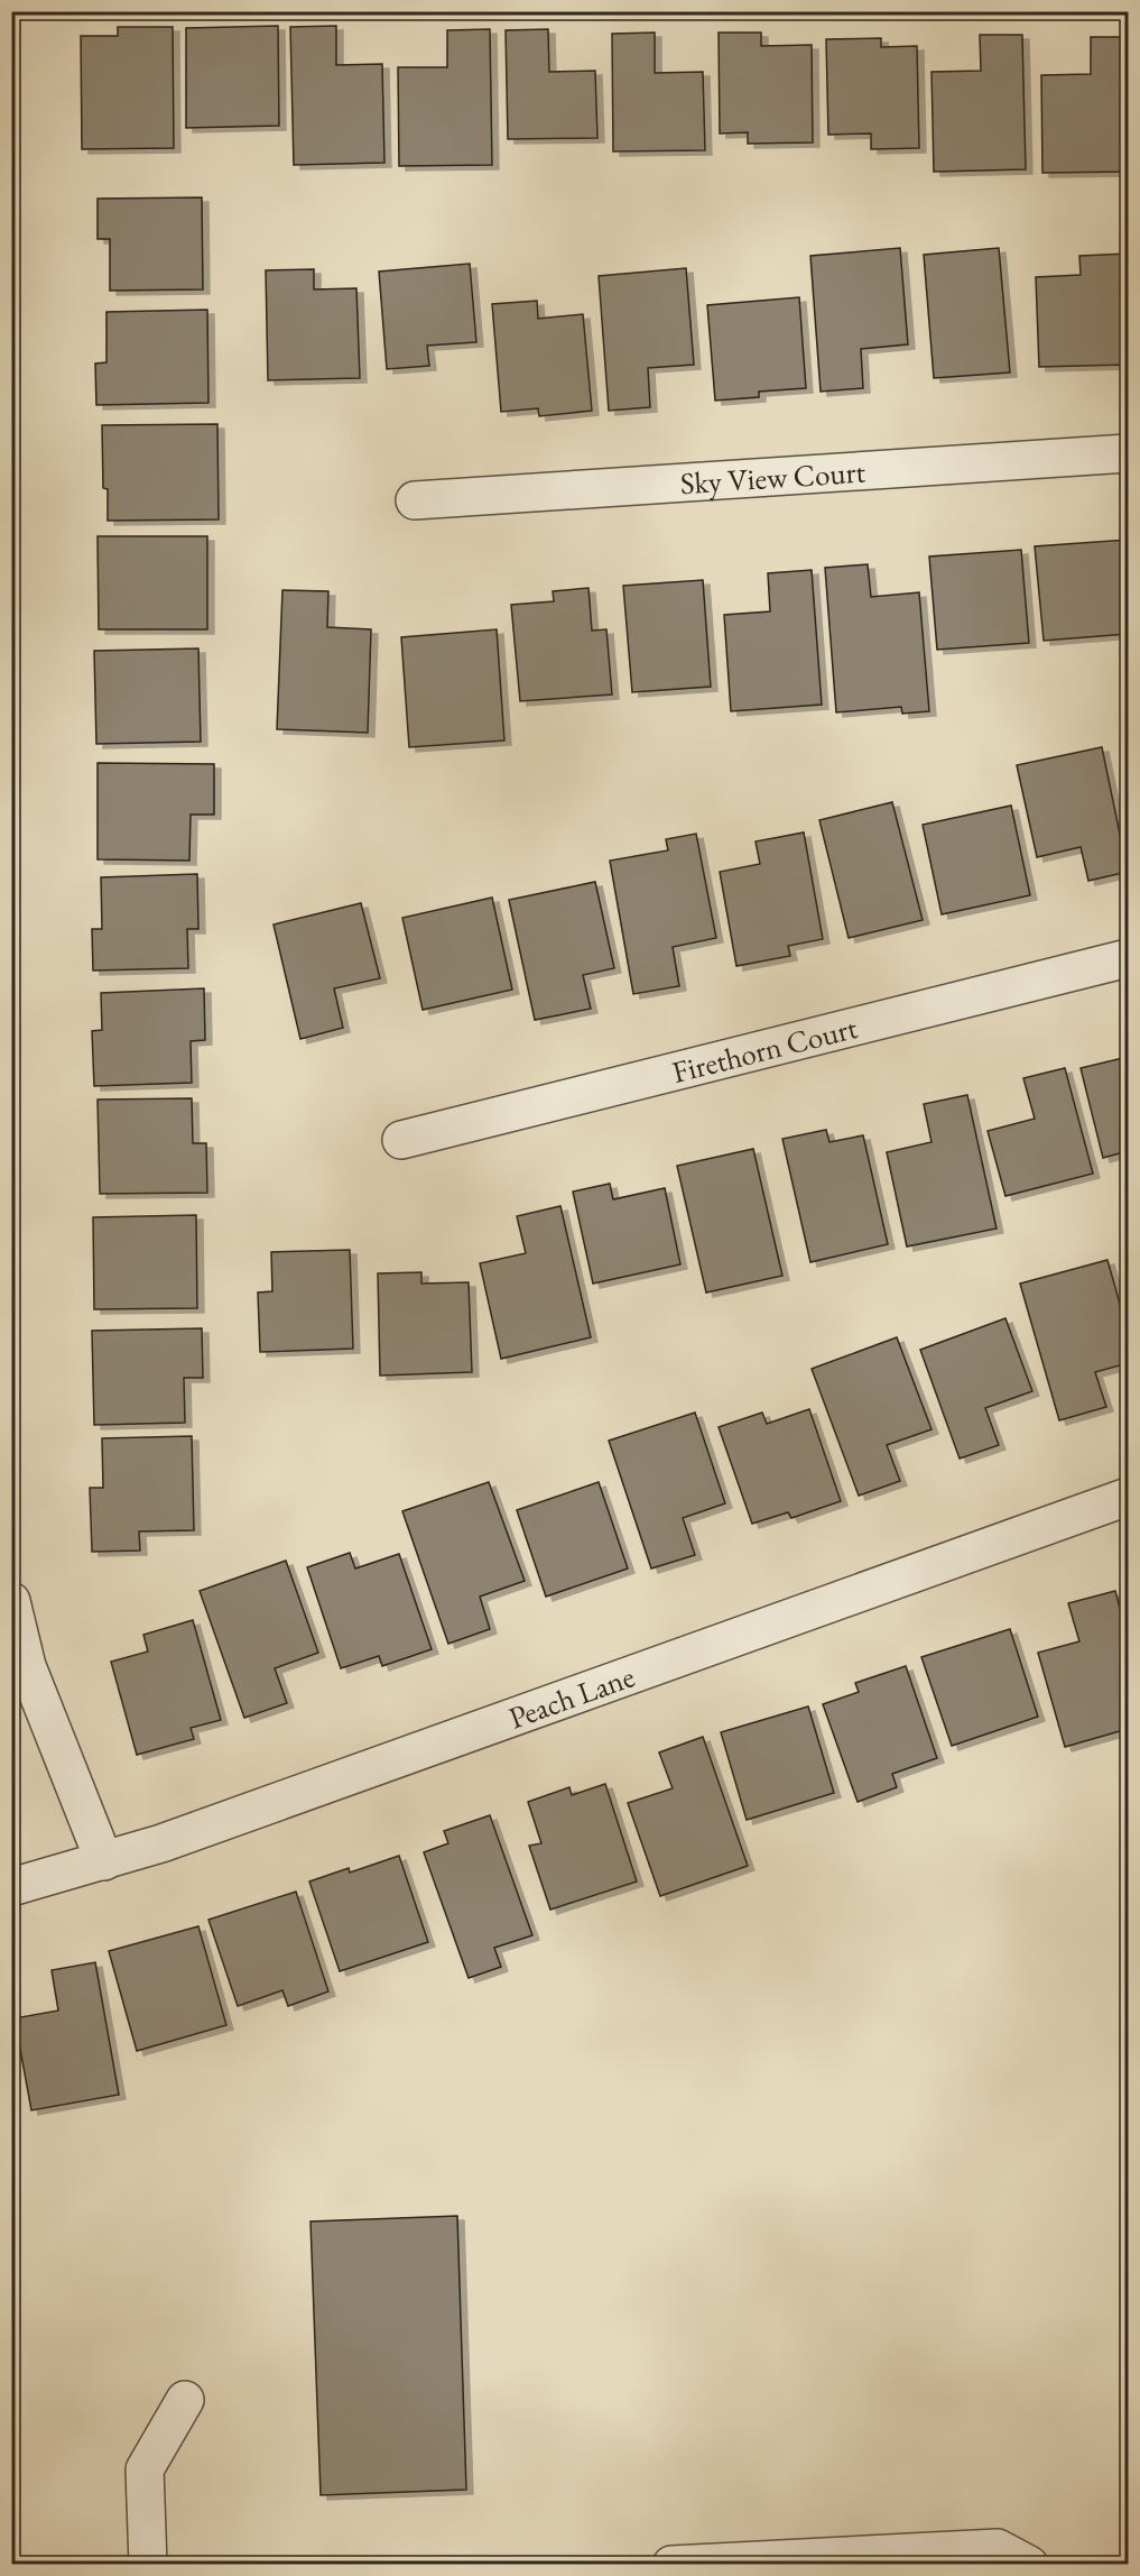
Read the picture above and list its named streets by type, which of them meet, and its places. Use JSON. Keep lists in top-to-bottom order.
{
  "streets": {
    "street": ["Sky View Court", "Firethorn Court", "Peach Lane"]
  }
}
